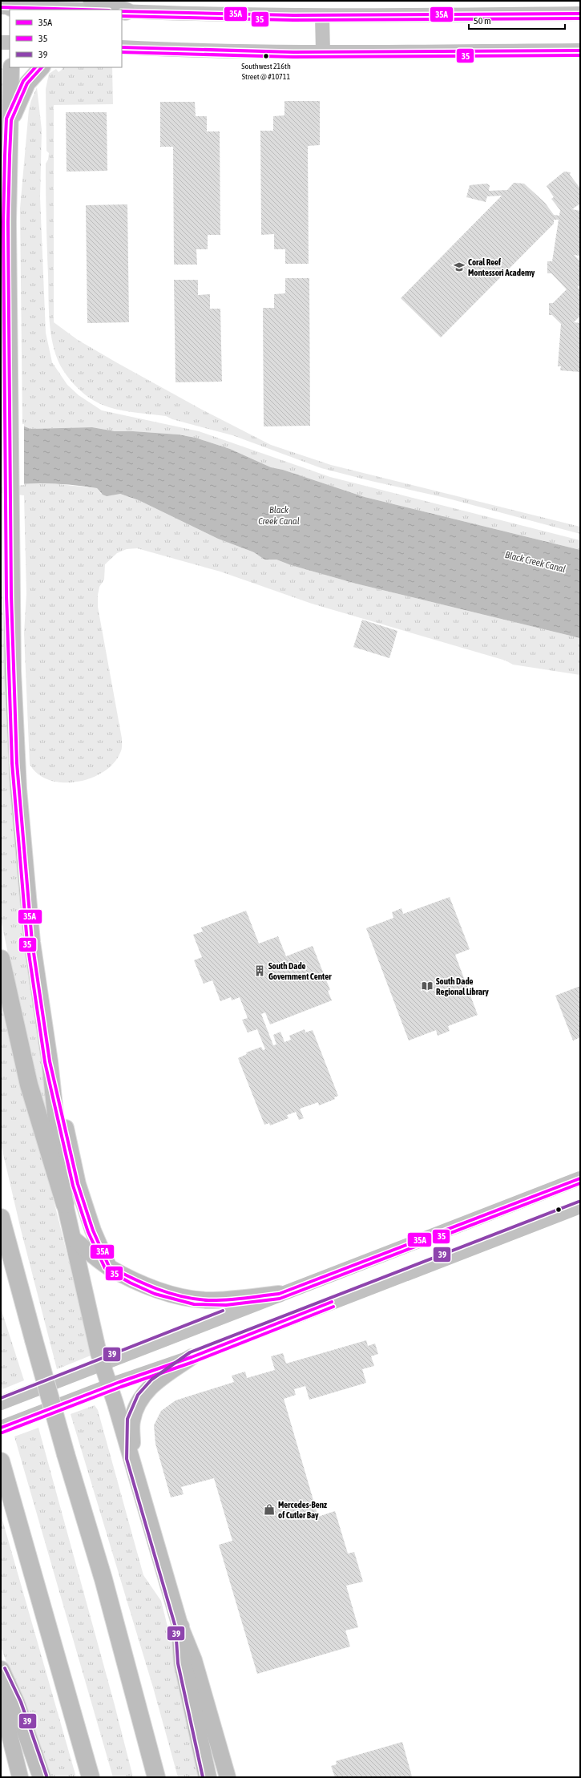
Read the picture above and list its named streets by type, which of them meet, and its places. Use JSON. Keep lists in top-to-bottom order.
{
  "water": ["Black Creek Canal"],
  "places": {
    "other": ["Southwest 216th Street @ #10711"],
    "school or university": ["Coral Reef Montessori Academy"],
    "building": ["South Dade Government Center"],
    "library": ["South Dade Regional Library"],
    "shop": ["Mercedes-Benz of Cutler Bay"]
  },
  "lines": ["transit line 35A", "transit line 35", "transit line 39"],
  "legend": ["35A", "35", "39"],
  "scale_bar": "50 m"
}
